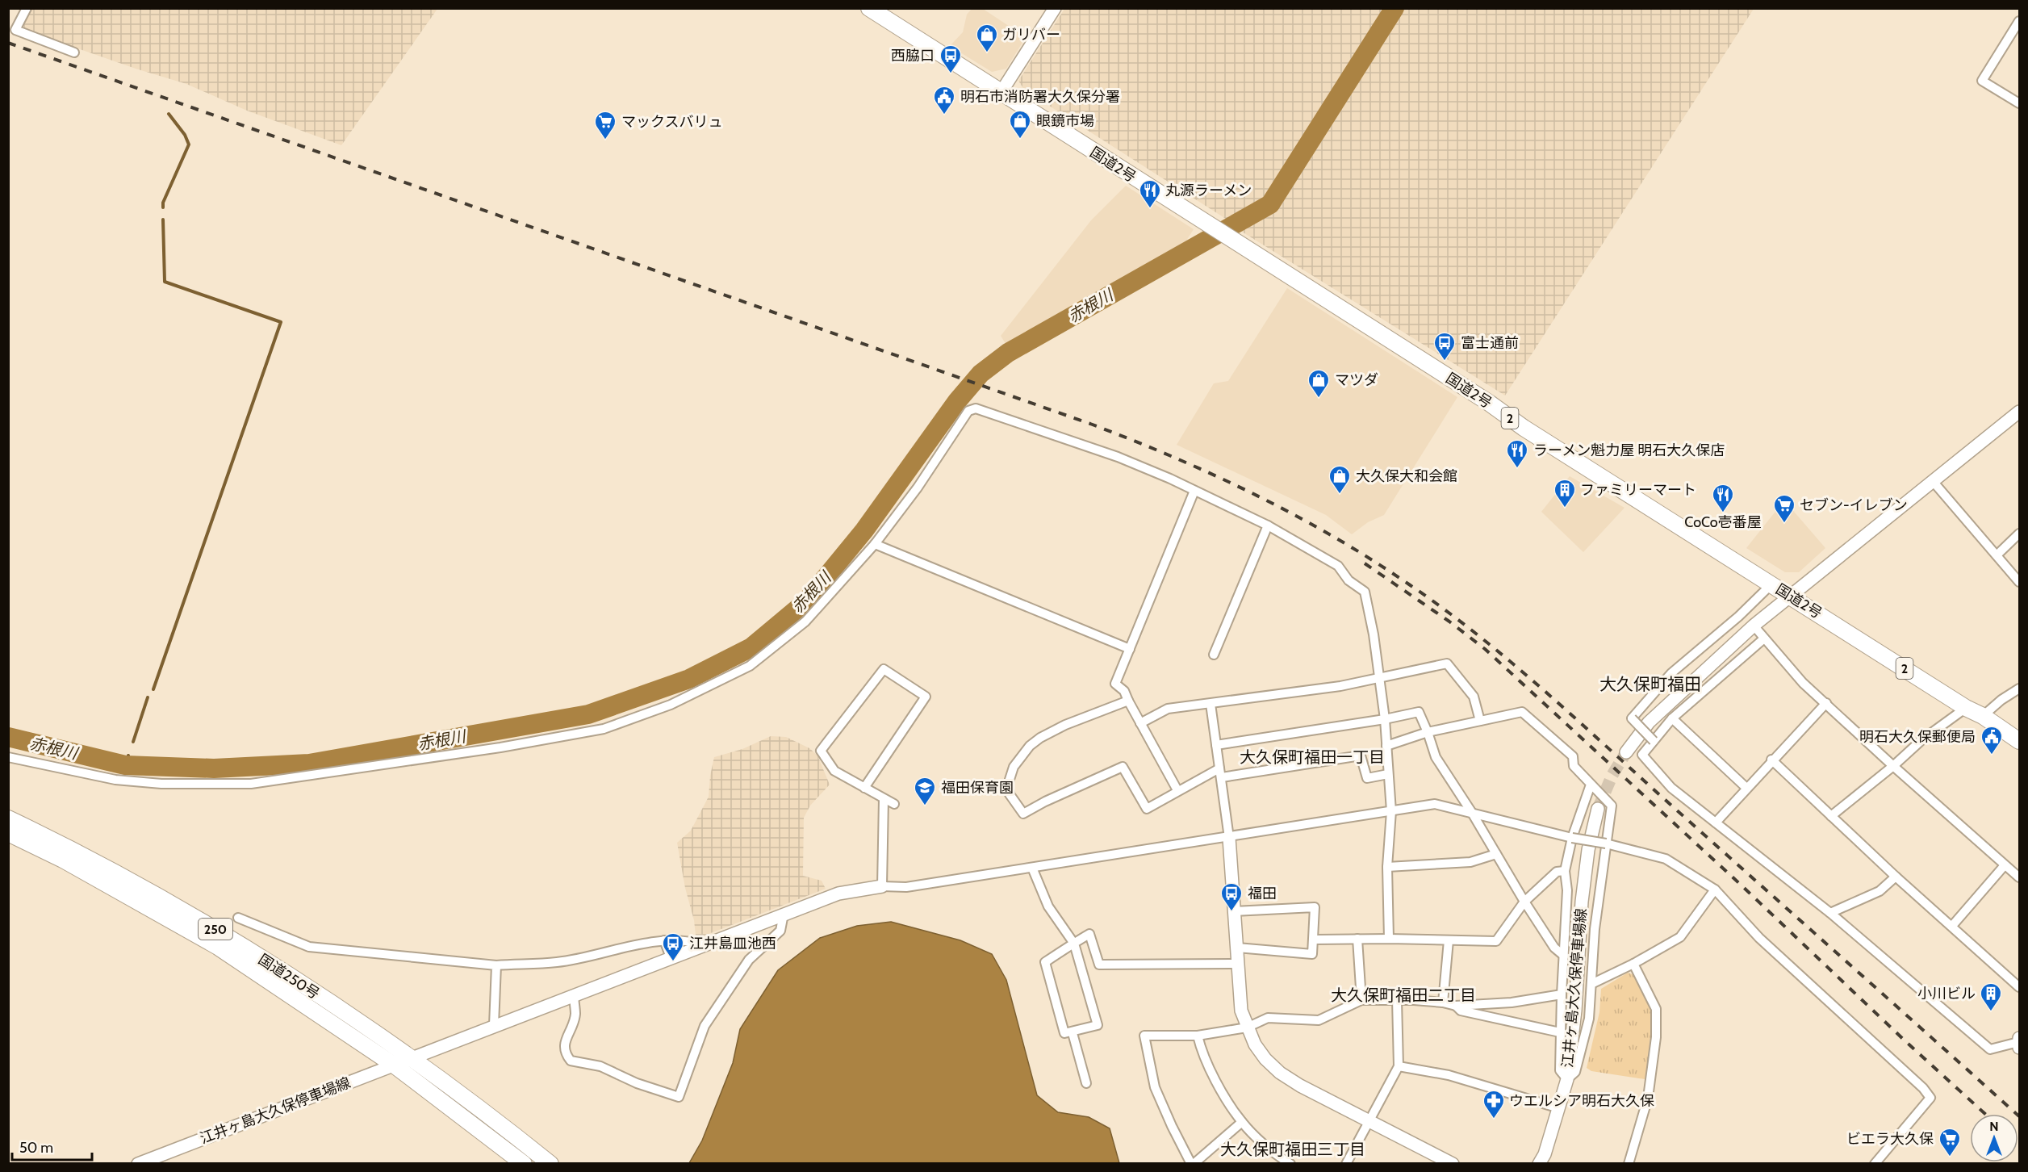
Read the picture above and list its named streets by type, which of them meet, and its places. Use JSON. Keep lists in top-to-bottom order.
{
  "streets": {
    "highway": [
      "国道2号",
      "2",
      "250",
      "国道250号"
    ],
    "street": ["江井ヶ島大久保停車場線"]
  },
  "crossings": [
    ["国道250号", "江井ヶ島大久保停車場線"]
  ],
  "districts": [
    "大久保町福田",
    "大久保町福田一丁目",
    "大久保町福田二丁目",
    "大久保町福田三丁目"
  ],
  "water": ["赤根川"],
  "places": {
    "shop": [
      "ガリバー",
      "眼鏡市場",
      "マツダ",
      "大久保大和会館"
    ],
    "bus stop": [
      "西脇口",
      "富士通前",
      "福田",
      "江井島皿池西"
    ],
    "public building": ["明石市消防署大久保分署", "明石大久保郵便局"],
    "supermarket": ["マックスバリュ", "セブン-イレブン", "ビエラ大久保"],
    "restaurant": ["丸源ラーメン", "ラーメン魁力屋 明石大久保店", "CoCo壱番屋"],
    "building": ["ファミリーマート", "小川ビル"],
    "school or university": ["福田保育園"],
    "pharmacy": ["ウエルシア明石大久保"]
  },
  "scale_bar": "50 m",
  "north": "top"
}
